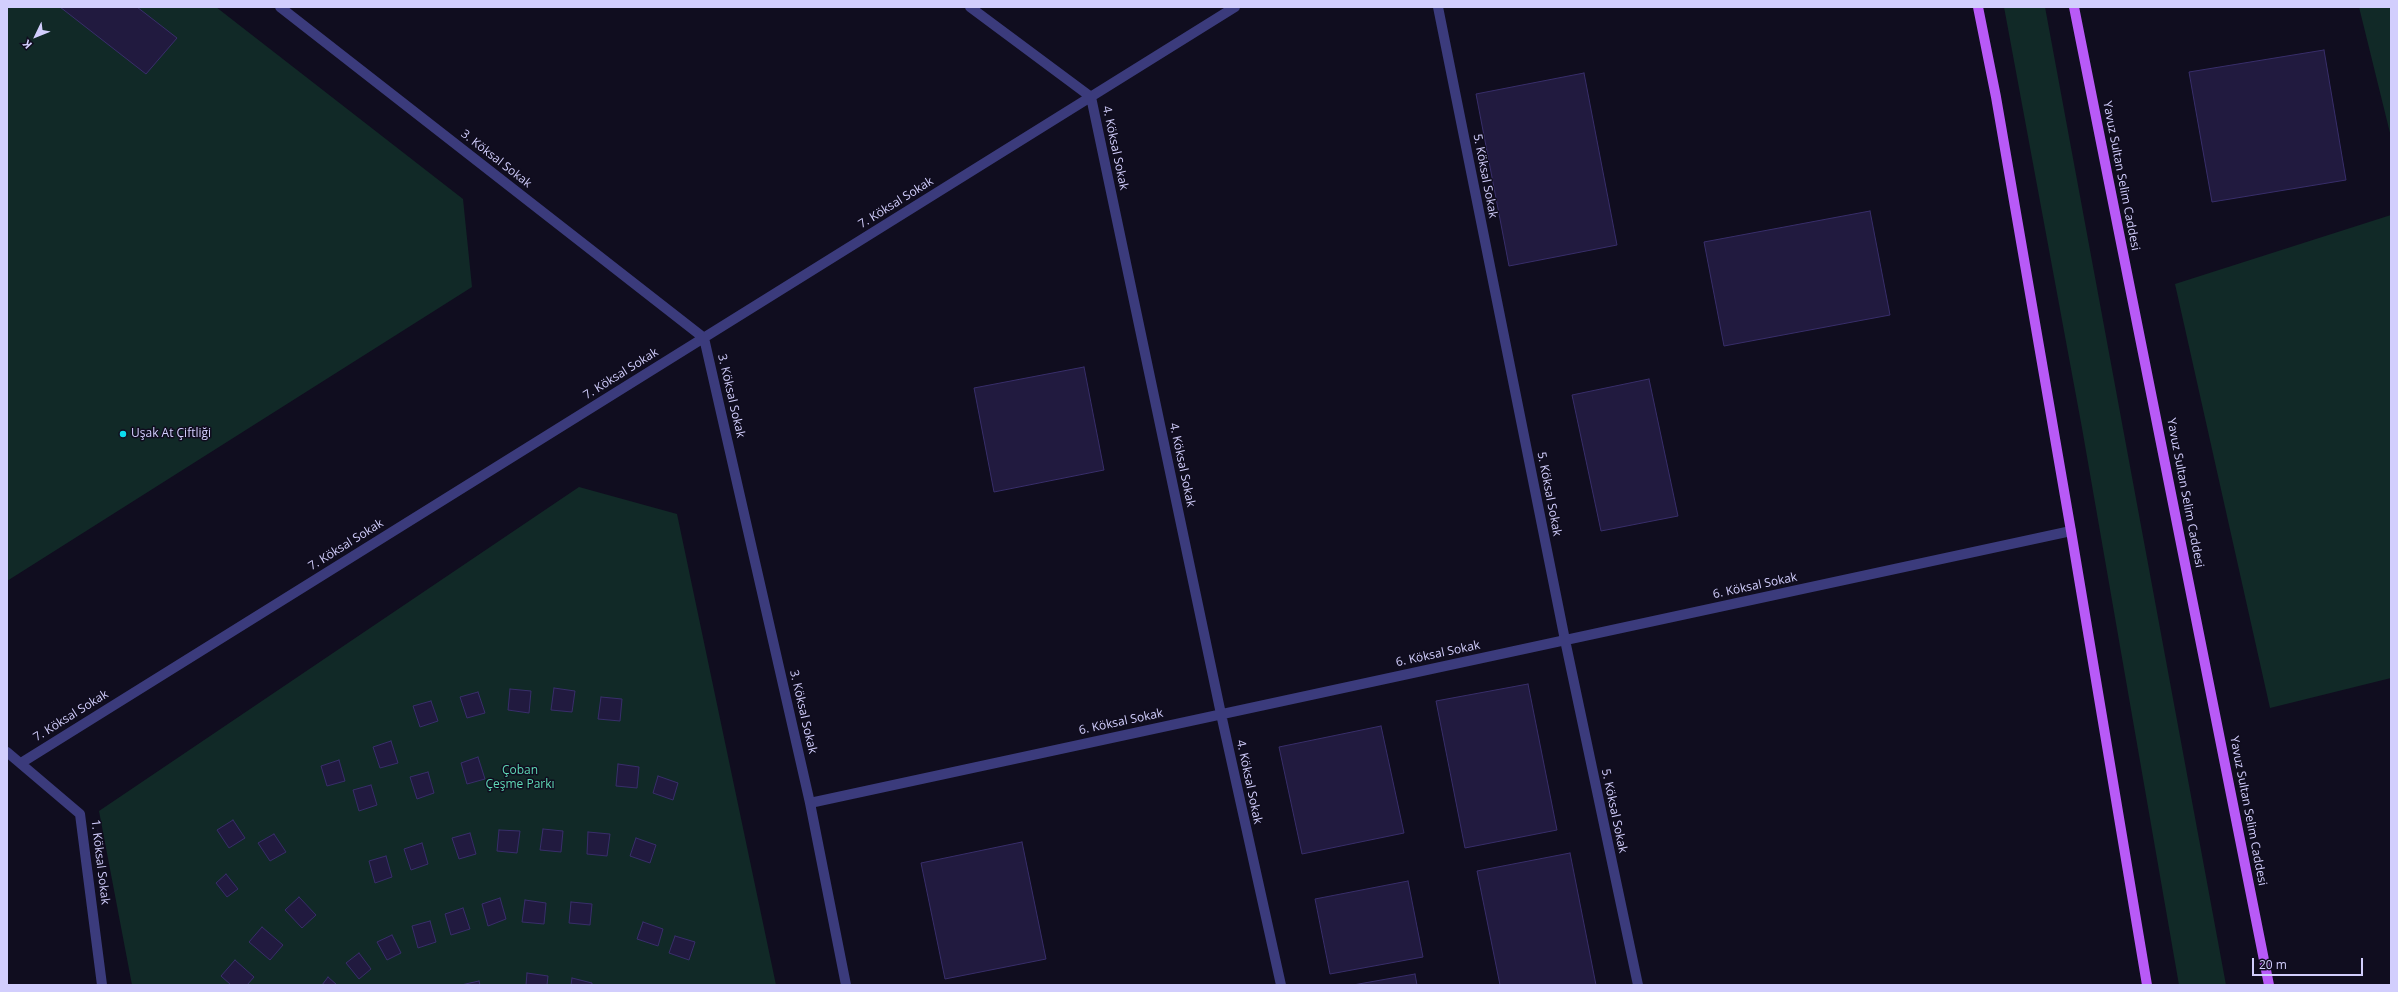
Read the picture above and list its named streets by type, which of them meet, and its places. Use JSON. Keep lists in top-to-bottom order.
{
  "streets": {
    "main road": ["Yavuz Sultan Selim Caddesi"],
    "street": [
      "4. Köksal Sokak",
      "3. Köksal Sokak",
      "5. Köksal Sokak",
      "7. Köksal Sokak",
      "6. Köksal Sokak",
      "1. Köksal Sokak"
    ]
  },
  "crossings": [
    ["4. Köksal Sokak", "7. Köksal Sokak"],
    ["4. Köksal Sokak", "6. Köksal Sokak"],
    ["3. Köksal Sokak", "7. Köksal Sokak"],
    ["3. Köksal Sokak", "6. Köksal Sokak"],
    ["5. Köksal Sokak", "6. Köksal Sokak"],
    ["7. Köksal Sokak", "1. Köksal Sokak"]
  ],
  "parks": ["Çoban Çeşme Parkı"],
  "places": ["Uşak At Çiftliği"],
  "scale_bar": "20 m",
  "north": "bottom left"
}
